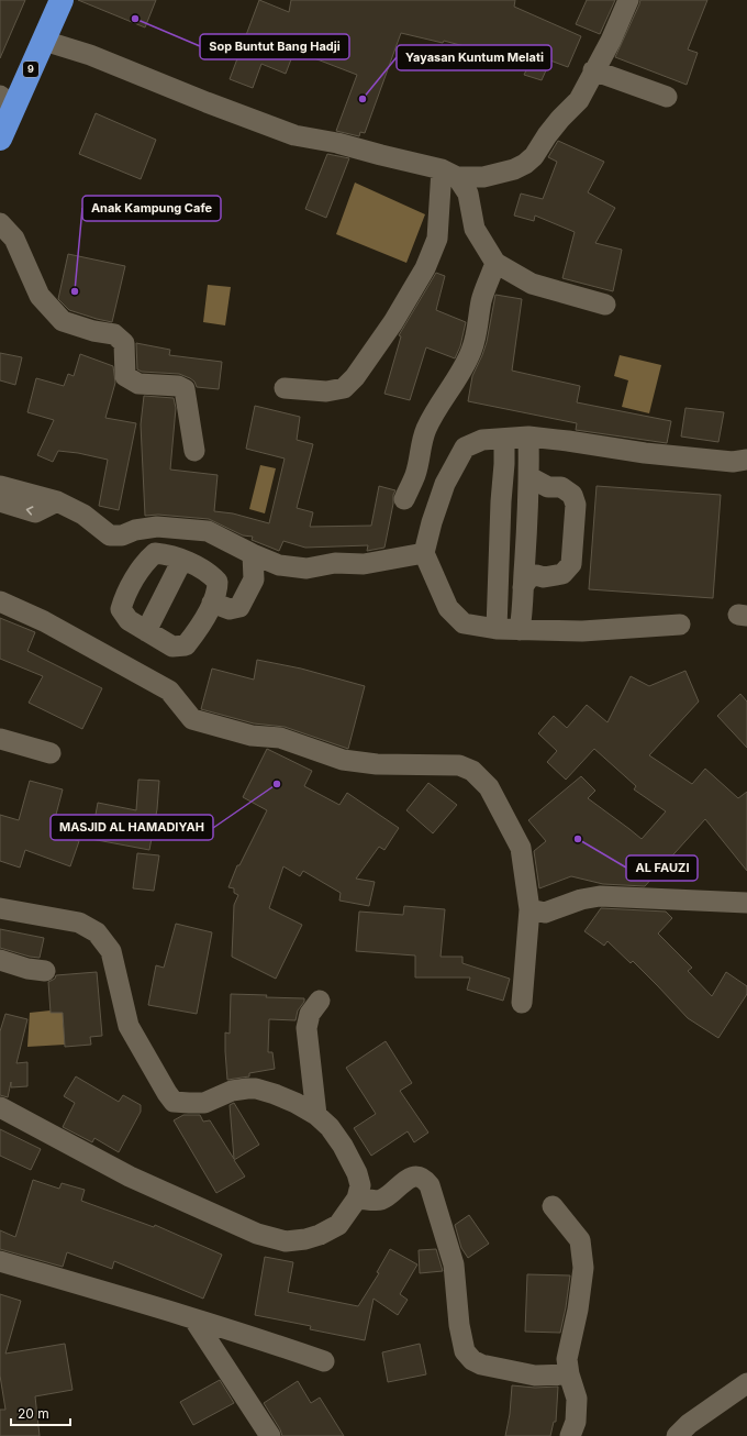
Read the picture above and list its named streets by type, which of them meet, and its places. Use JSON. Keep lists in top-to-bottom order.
{
  "streets": {
    "highway": ["9"]
  },
  "places": [
    "Sop Buntut Bang Hadji",
    "Yayasan Kuntum Melati",
    "Anak Kampung Cafe",
    "MASJID AL HAMADIYAH",
    "AL FAUZI"
  ],
  "scale_bar": "20 m"
}
